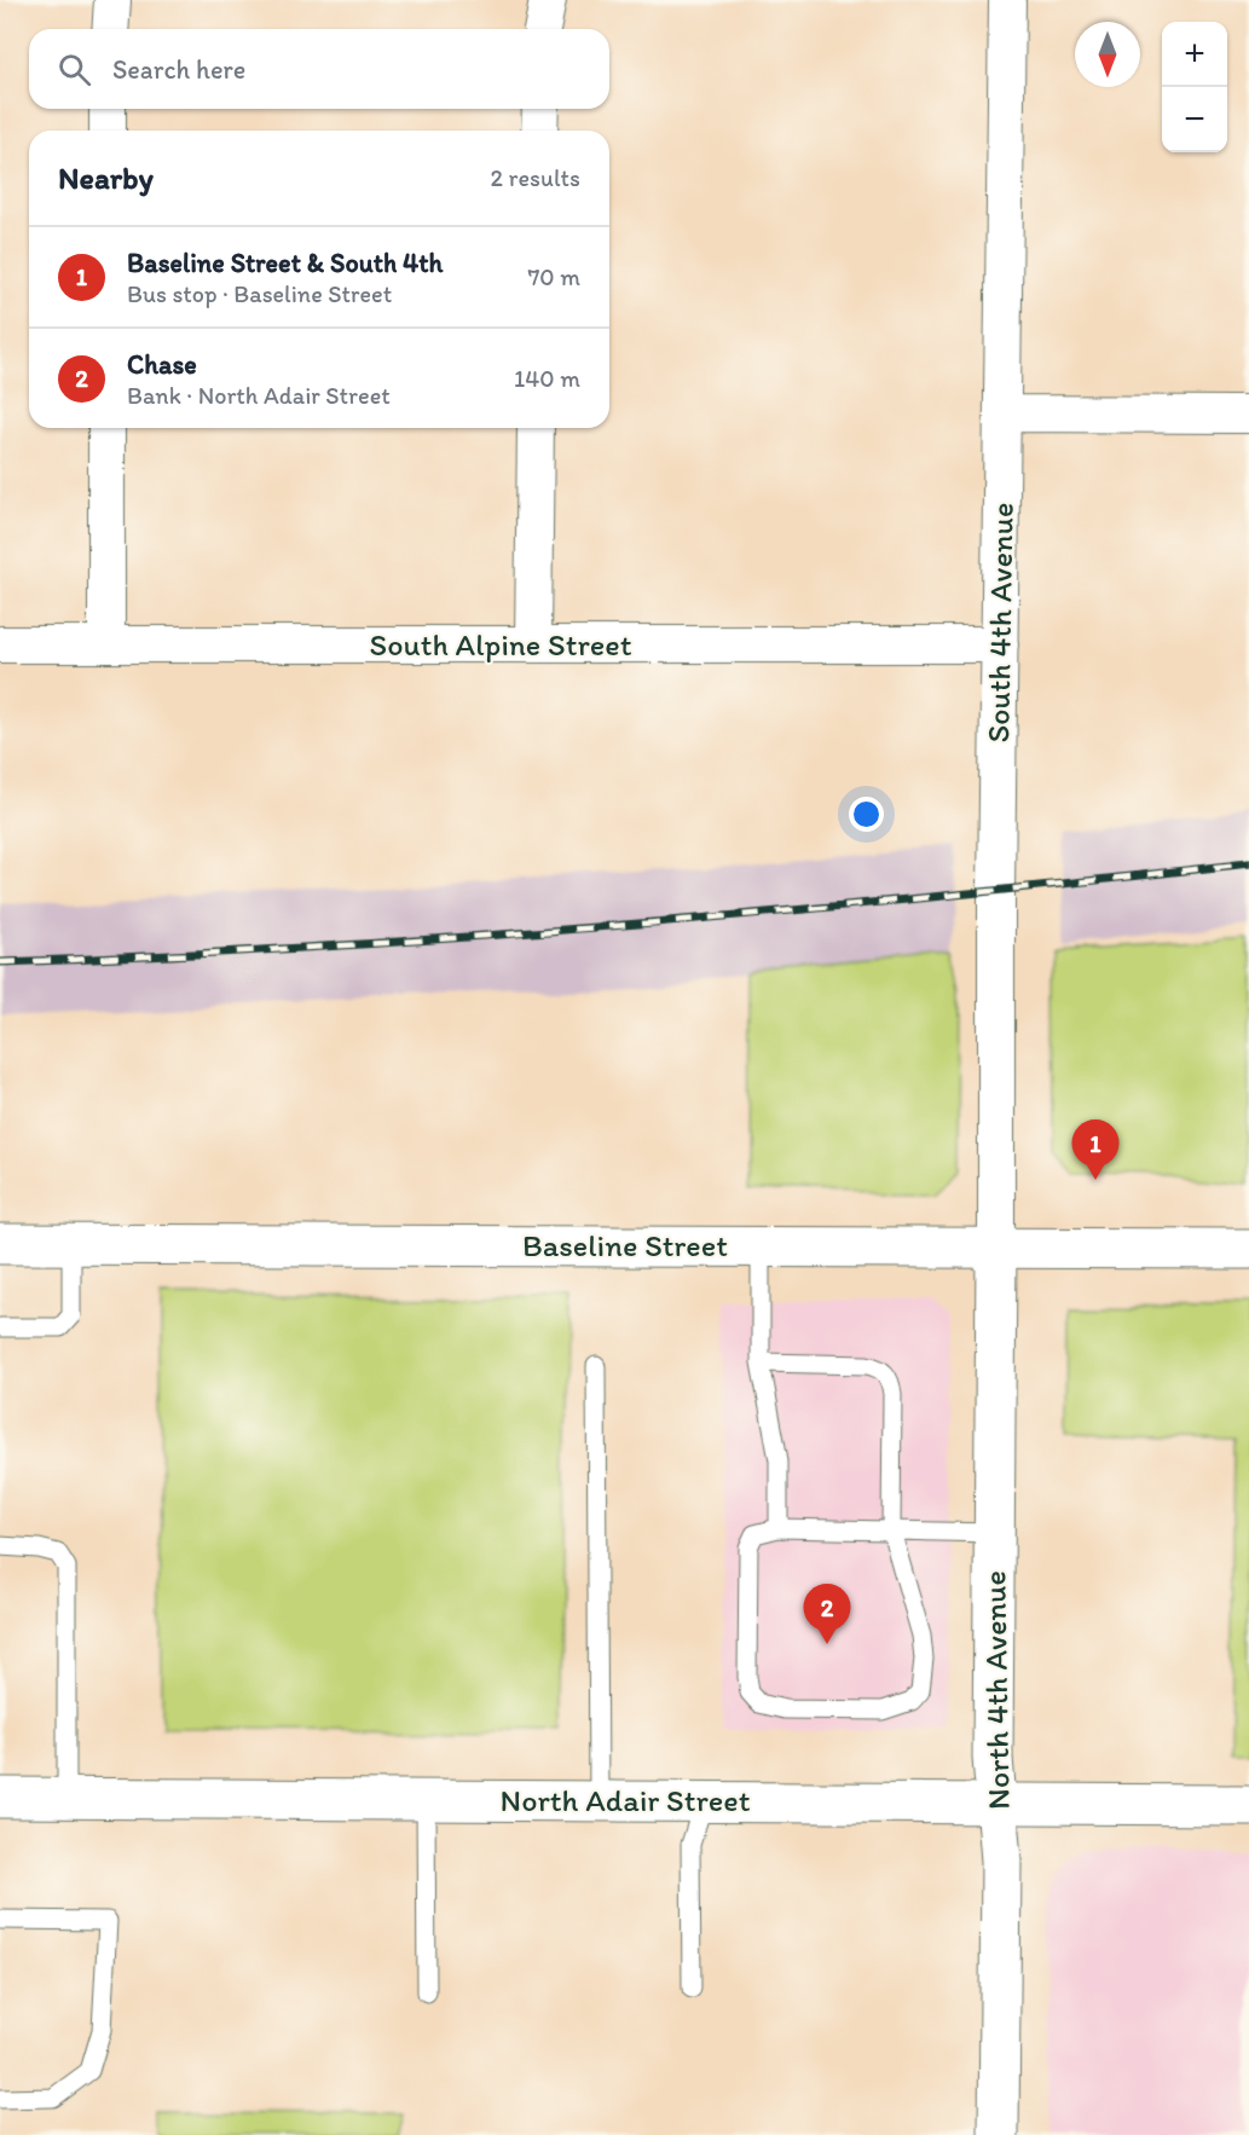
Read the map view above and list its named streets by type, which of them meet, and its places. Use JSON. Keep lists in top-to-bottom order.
{
  "streets": {
    "main road": ["Baseline Street", "North 4th Avenue", "North Adair Street"],
    "street": ["South 4th Avenue", "South Alpine Street"]
  },
  "crossings": [
    ["South 4th Avenue", "South Alpine Street"],
    ["South 4th Avenue", "Baseline Street"],
    ["South 4th Avenue", "North 4th Avenue"],
    ["Baseline Street", "North 4th Avenue"],
    ["North 4th Avenue", "North Adair Street"]
  ],
  "north": "bottom",
  "page": {
    "map_buttons": ["+", "−"],
    "search": "Search here",
    "heading": ["Nearby", "2 results"],
    "list": [
      {
        "mark": "1",
        "name": "Baseline Street & South 4th",
        "note": "Bus stop · Baseline Street",
        "value": "70 m"
      },
      {
        "mark": "2",
        "name": "Chase",
        "note": "Bank · North Adair Street",
        "value": "140 m"
      }
    ],
    "pins": ["1", "2"]
  }
}
